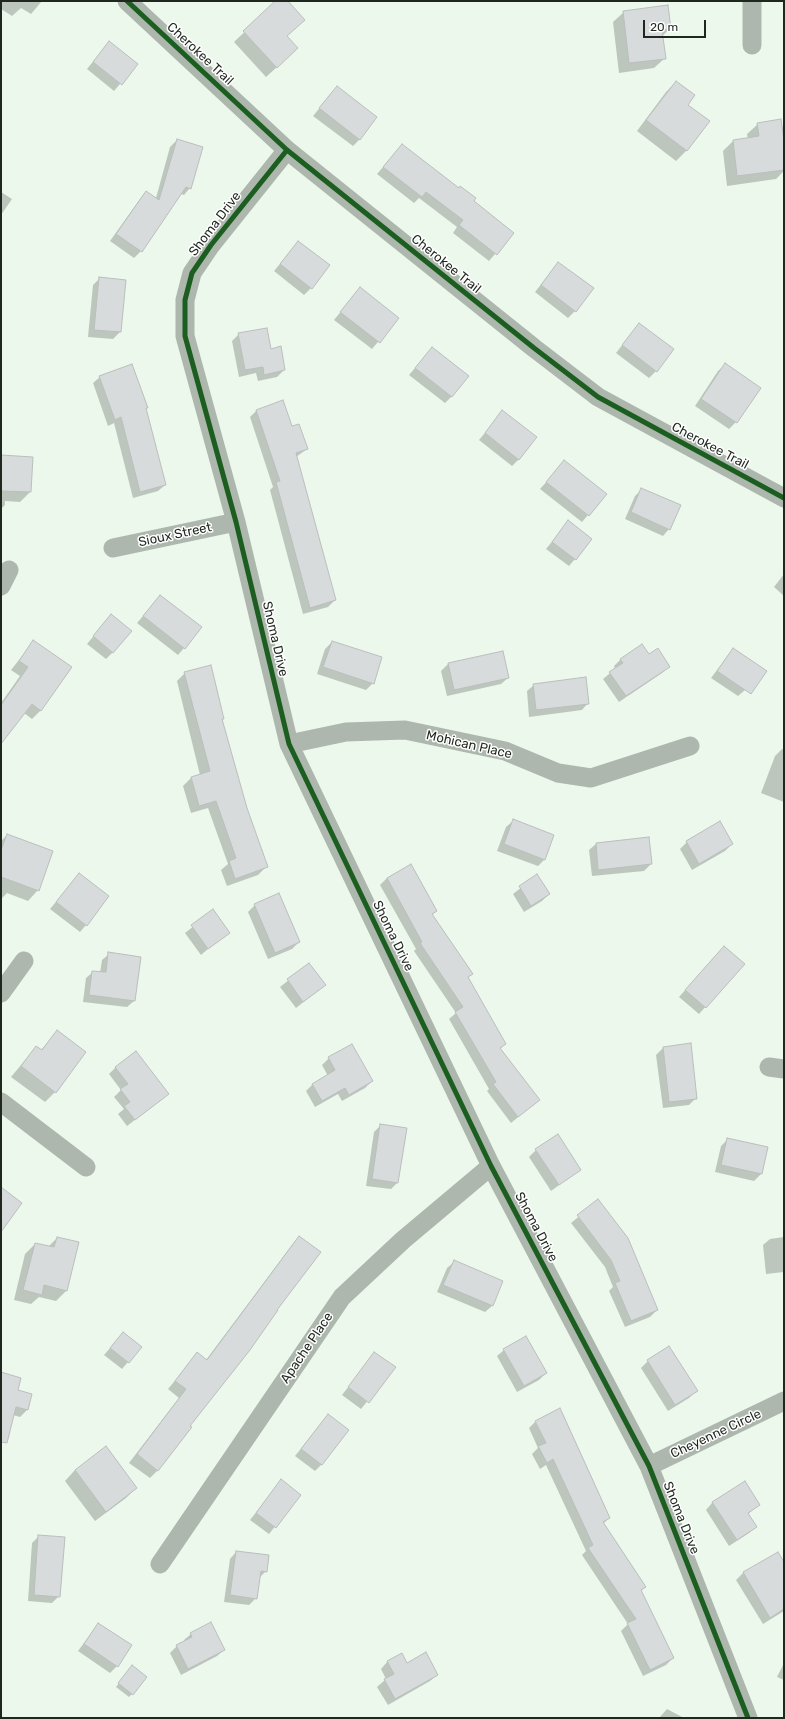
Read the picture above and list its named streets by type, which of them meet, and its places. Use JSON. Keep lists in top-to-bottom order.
{
  "streets": {
    "street": [
      "Cherokee Trail",
      "Shoma Drive",
      "Sioux Street",
      "Mohican Place",
      "Apache Place",
      "Cheyenne Circle"
    ]
  },
  "crossings": [
    ["Cherokee Trail", "Shoma Drive"],
    ["Shoma Drive", "Sioux Street"],
    ["Shoma Drive", "Mohican Place"],
    ["Shoma Drive", "Apache Place"],
    ["Shoma Drive", "Cheyenne Circle"]
  ],
  "scale_bar": "20 m"
}
